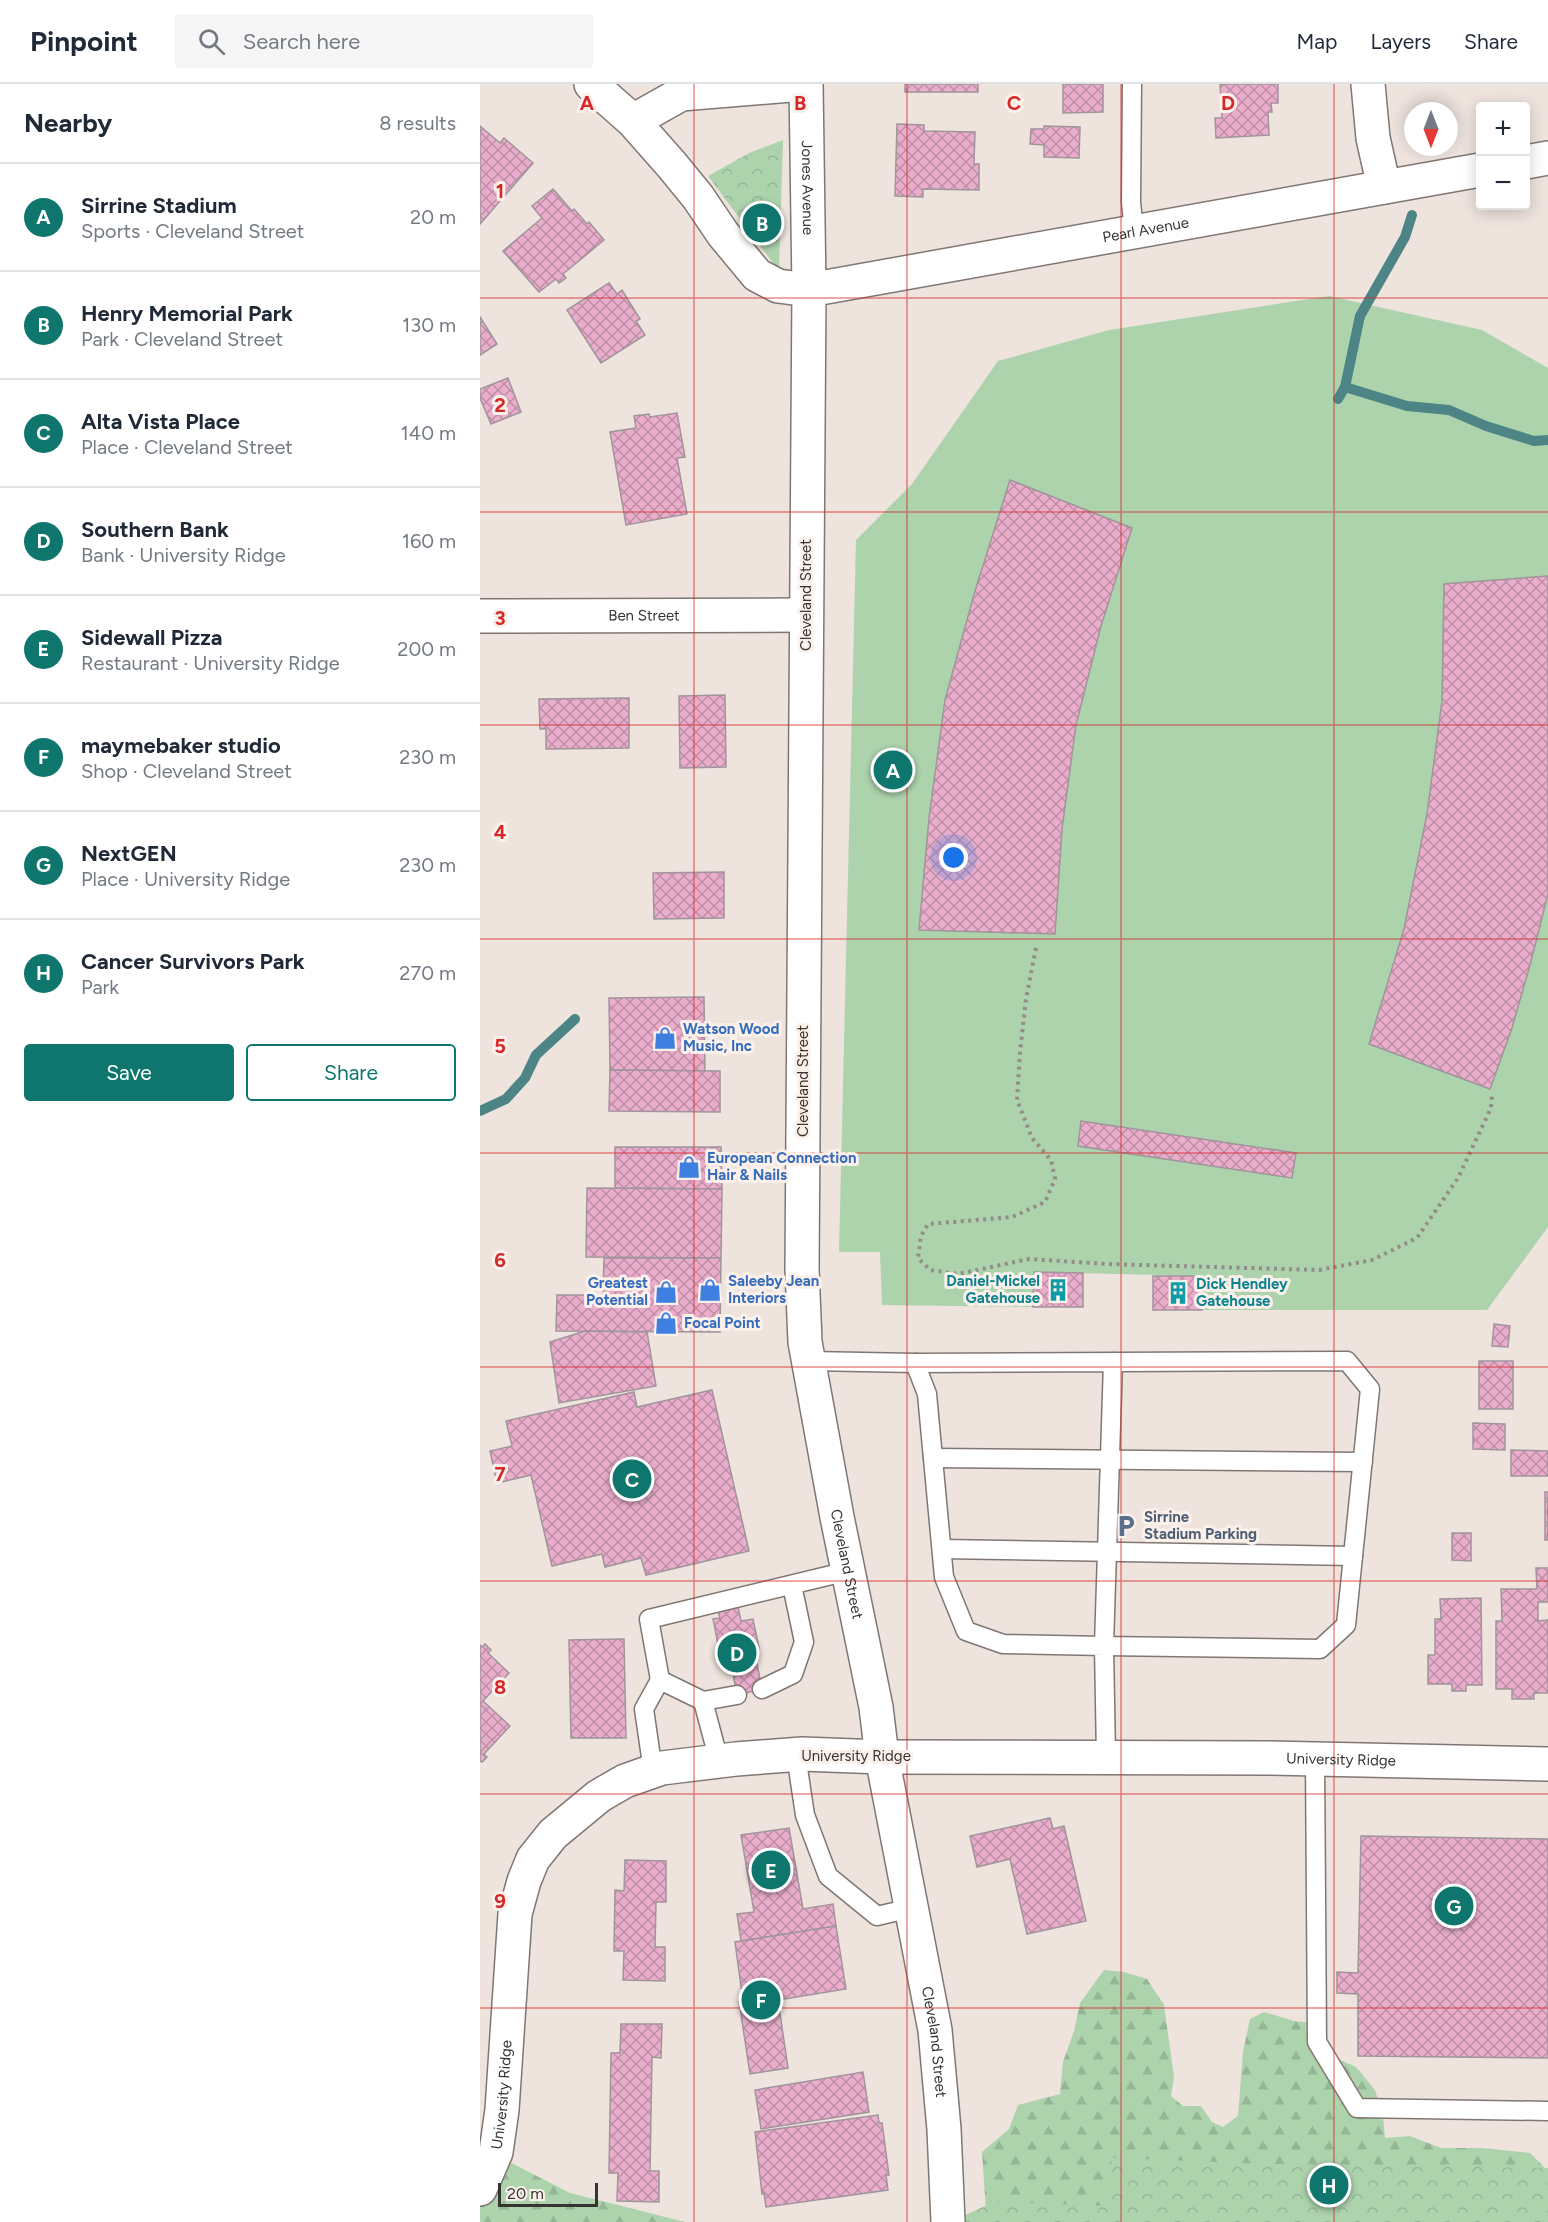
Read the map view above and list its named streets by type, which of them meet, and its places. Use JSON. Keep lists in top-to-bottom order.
{
  "streets": {
    "street": [
      "Jones Avenue",
      "Pearl Avenue",
      "Cleveland Street",
      "Ben Street",
      "University Ridge"
    ]
  },
  "crossings": [
    ["Jones Avenue", "Pearl Avenue"],
    ["Jones Avenue", "Cleveland Street"],
    ["Pearl Avenue", "Cleveland Street"],
    ["Cleveland Street", "Ben Street"],
    ["Cleveland Street", "University Ridge"]
  ],
  "places": {
    "shop": [
      "Watson Wood Music, Inc",
      "European Connection Hair & Nails",
      "Saleeby Jean Interiors",
      "Greatest Potential",
      "Focal Point"
    ],
    "building": ["Daniel-Mickel Gatehouse", "Dick Hendley Gatehouse"],
    "parking": ["Sirrine Stadium Parking"]
  },
  "scale_bar": "20 m",
  "north": "bottom",
  "page": {
    "header": "Pinpoint",
    "search": "Search here",
    "nav": ["Map", "Layers", "Share"],
    "heading": ["Nearby", "8 results"],
    "map_buttons": ["+", "−"],
    "list": [
      {
        "mark": "A",
        "name": "Sirrine Stadium",
        "note": "Sports · Cleveland Street",
        "value": "20 m"
      },
      {
        "mark": "B",
        "name": "Henry Memorial Park",
        "note": "Park · Cleveland Street",
        "value": "130 m"
      },
      {
        "mark": "C",
        "name": "Alta Vista Place",
        "note": "Place · Cleveland Street",
        "value": "140 m"
      },
      {
        "mark": "D",
        "name": "Southern Bank",
        "note": "Bank · University Ridge",
        "value": "160 m"
      },
      {
        "mark": "E",
        "name": "Sidewall Pizza",
        "note": "Restaurant · University Ridge",
        "value": "200 m"
      },
      {
        "mark": "F",
        "name": "maymebaker studio",
        "note": "Shop · Cleveland Street",
        "value": "230 m"
      },
      {
        "mark": "G",
        "name": "NextGEN",
        "note": "Place · University Ridge",
        "value": "230 m"
      },
      {
        "mark": "H",
        "name": "Cancer Survivors Park",
        "note": "Park",
        "value": "270 m"
      }
    ],
    "pins": [
      "B",
      "A",
      "C",
      "D",
      "E",
      "G",
      "F",
      "H"
    ],
    "buttons": ["Save", "Share"],
    "scale": "20 m"
  },
  "grid": {
    "columns": [
      "A",
      "B",
      "C",
      "D"
    ],
    "rows": [
      "1",
      "2",
      "3",
      "4",
      "5",
      "6",
      "7",
      "8",
      "9"
    ]
  }
}
